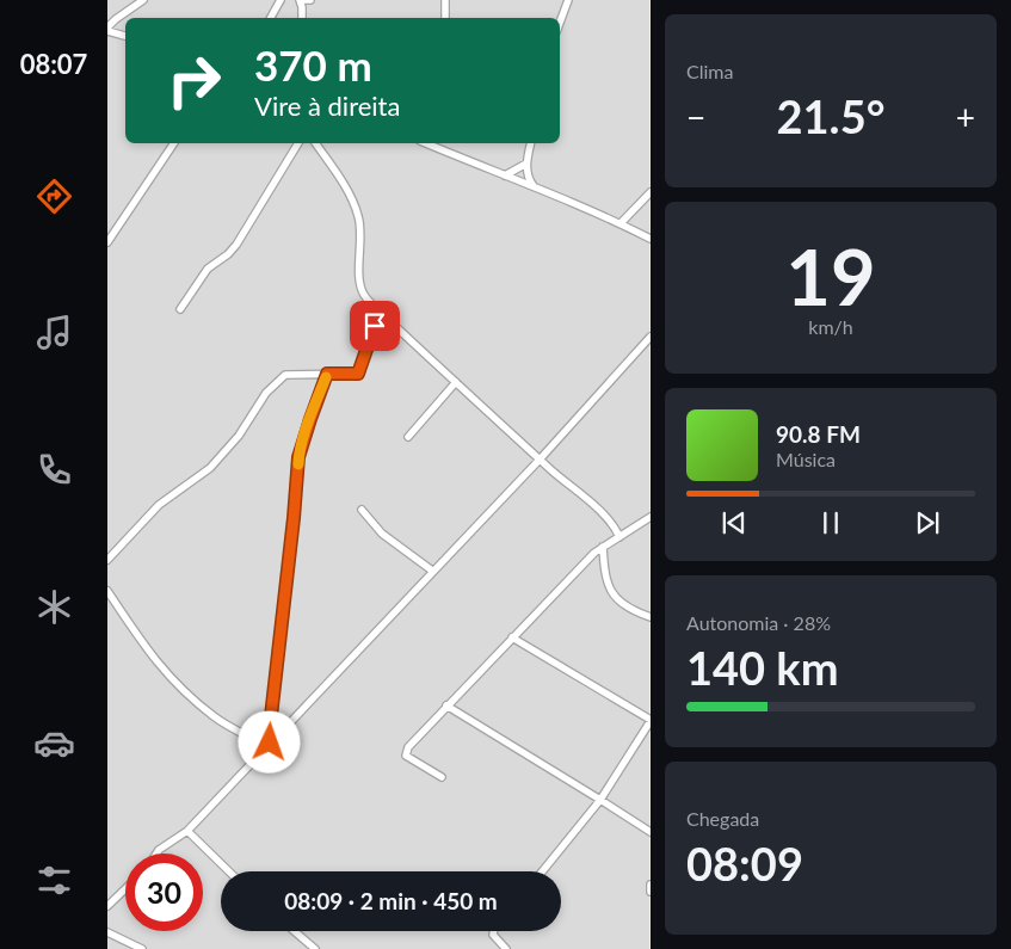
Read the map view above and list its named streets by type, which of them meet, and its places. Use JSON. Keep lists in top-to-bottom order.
{
  "page": {
    "tabs": "08:07",
    "tile": [
      "Clima",
      ["19", "km/h"],
      ["Autonomia · 28%", "140 km"],
      ["Chegada", "08:09"]
    ],
    "turn": ["370 m", "Vire à direita"],
    "heat": ["−", "21.5°", "+"],
    "song": ["90.8 FM", "Música"],
    "limit": "30",
    "trip": "08:09 · 2 min · 450 m"
  }
}
